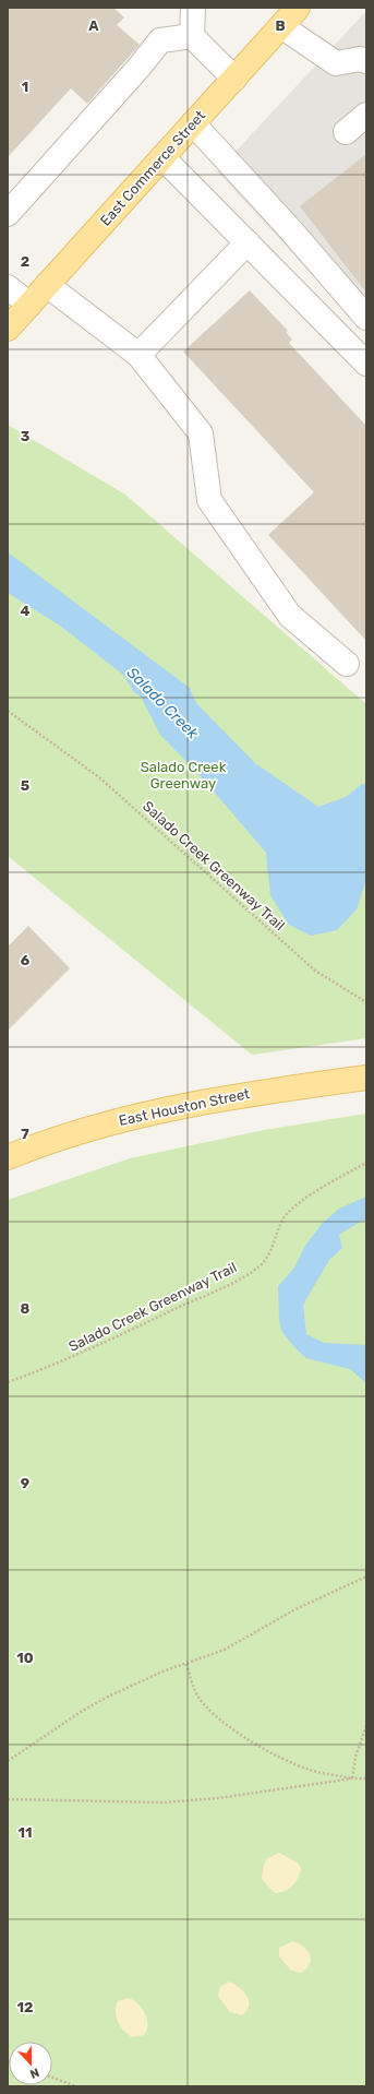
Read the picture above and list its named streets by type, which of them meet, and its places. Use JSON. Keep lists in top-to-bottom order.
{
  "streets": {
    "main road": ["East Commerce Street", "East Houston Street"],
    "path": ["Salado Creek Greenway Trail"]
  },
  "water": ["Salado Creek"],
  "parks": ["Salado Creek Greenway"],
  "north": "bottom",
  "grid": {
    "columns": ["A", "B"],
    "rows": [
      "1",
      "2",
      "3",
      "4",
      "5",
      "6",
      "7",
      "8",
      "9",
      "10",
      "11",
      "12"
    ]
  }
}
